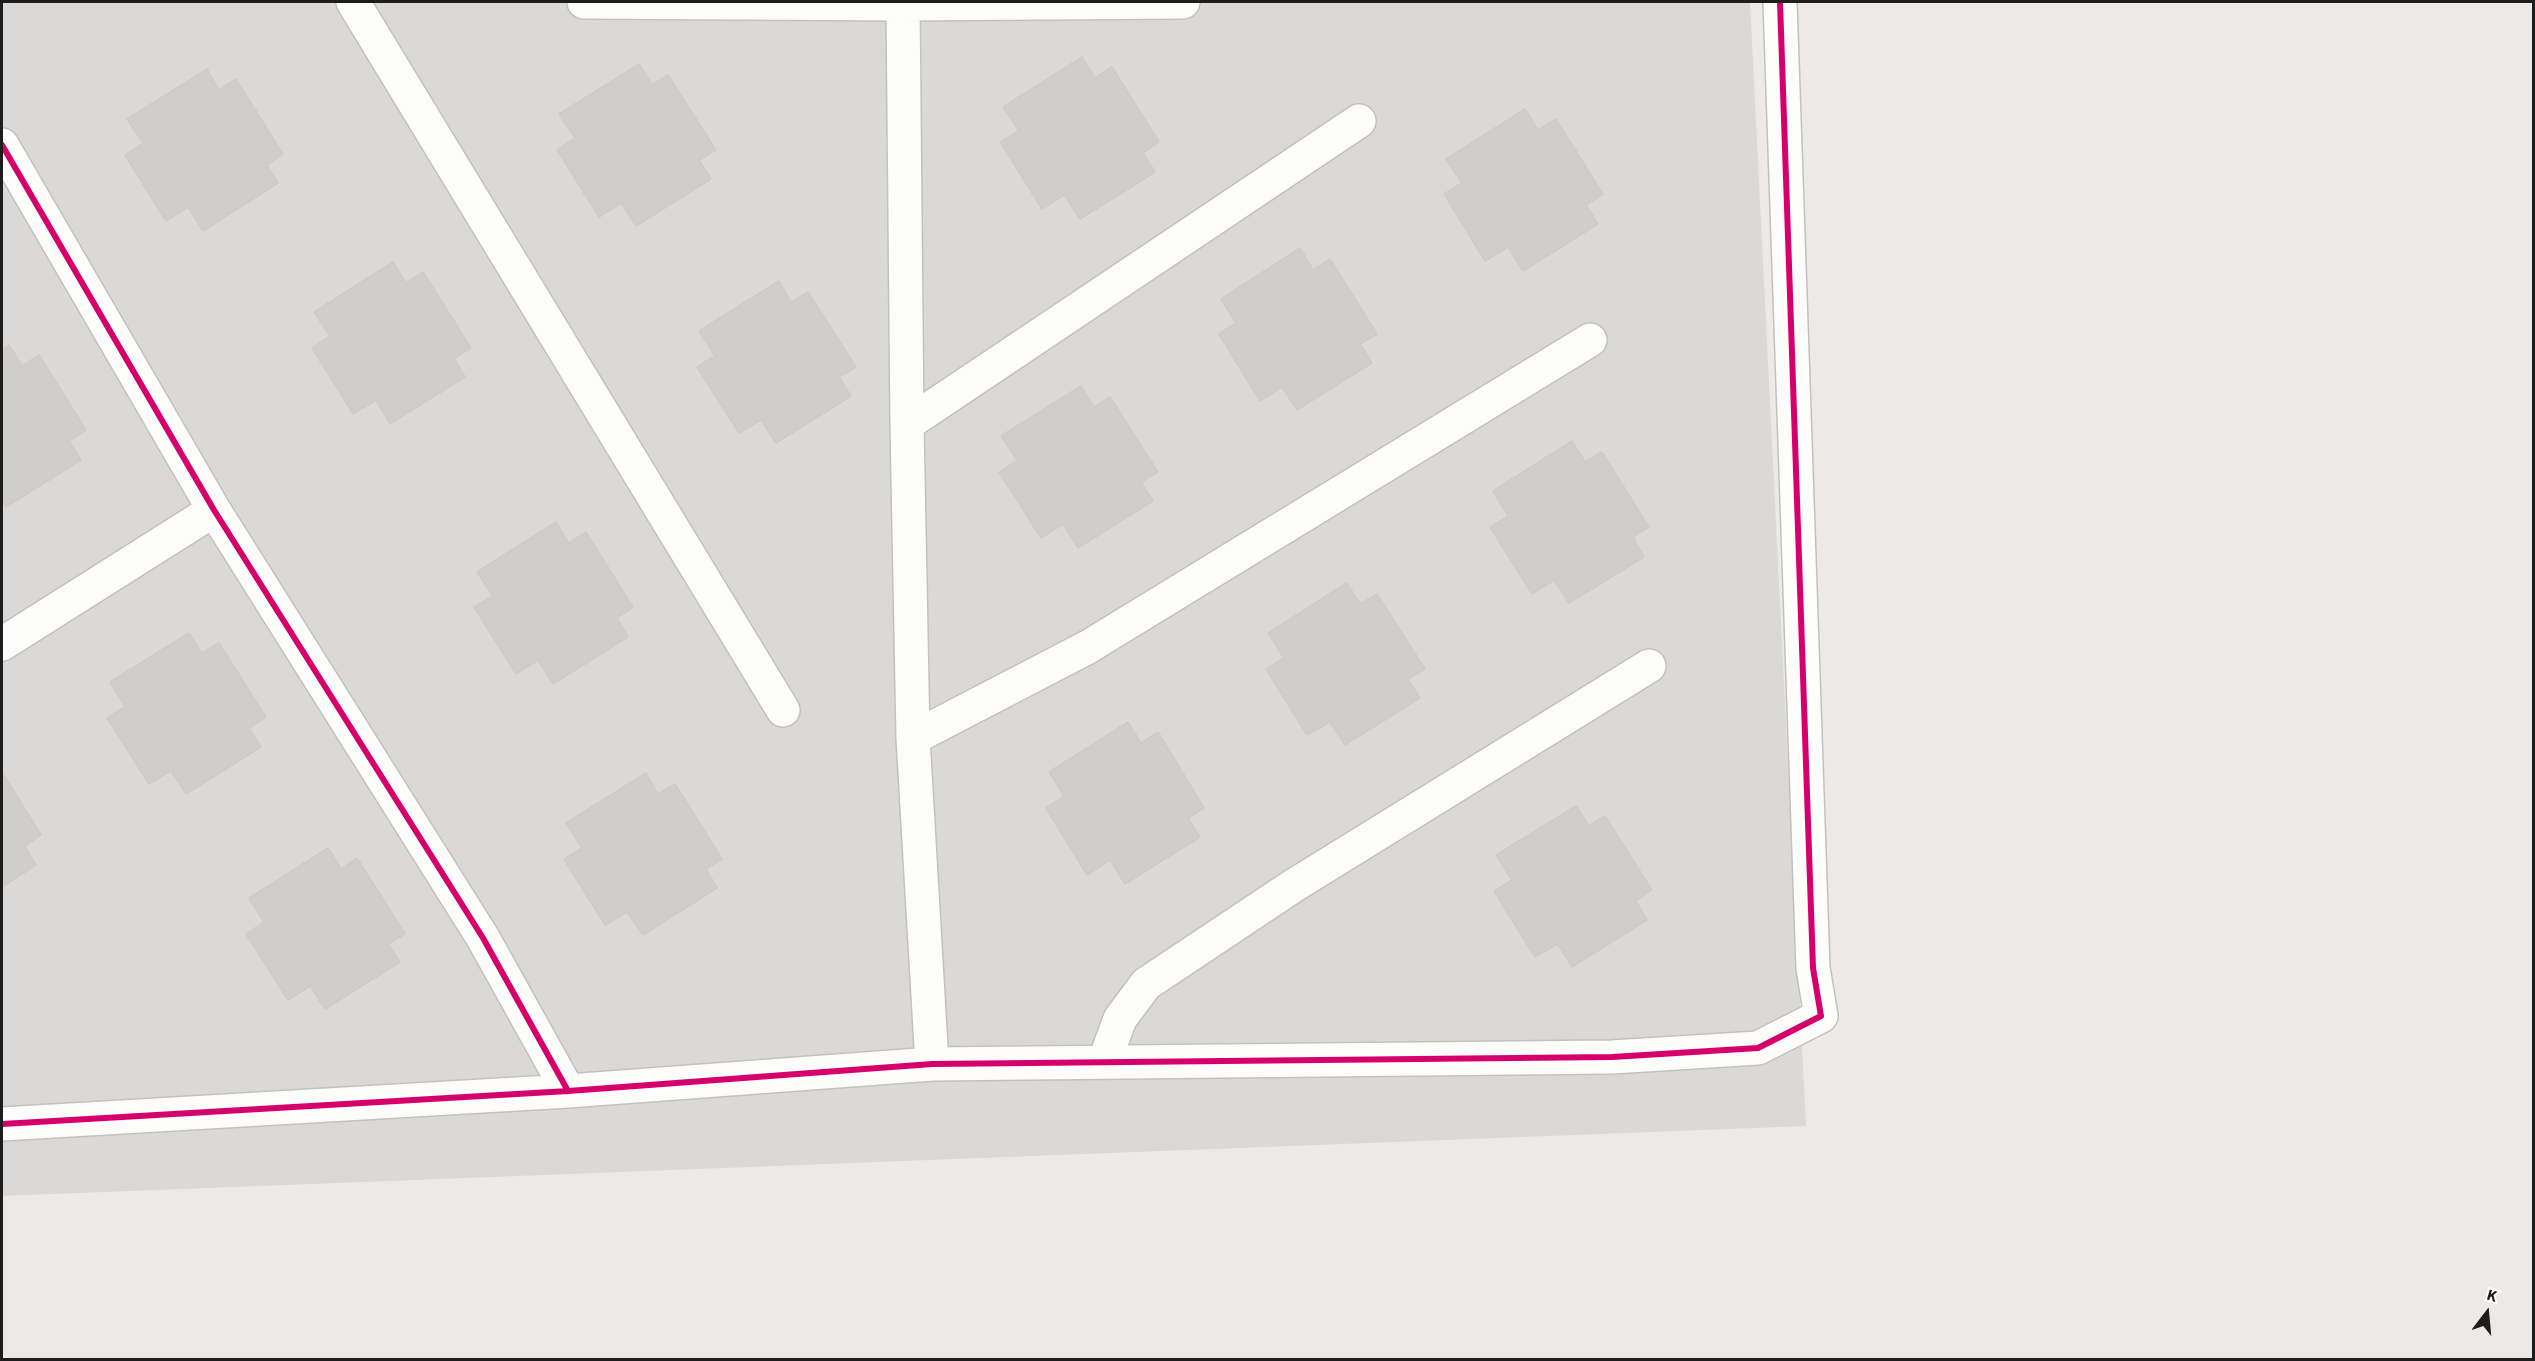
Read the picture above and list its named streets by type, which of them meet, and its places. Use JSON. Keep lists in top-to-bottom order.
{
  "north": "top"
}
